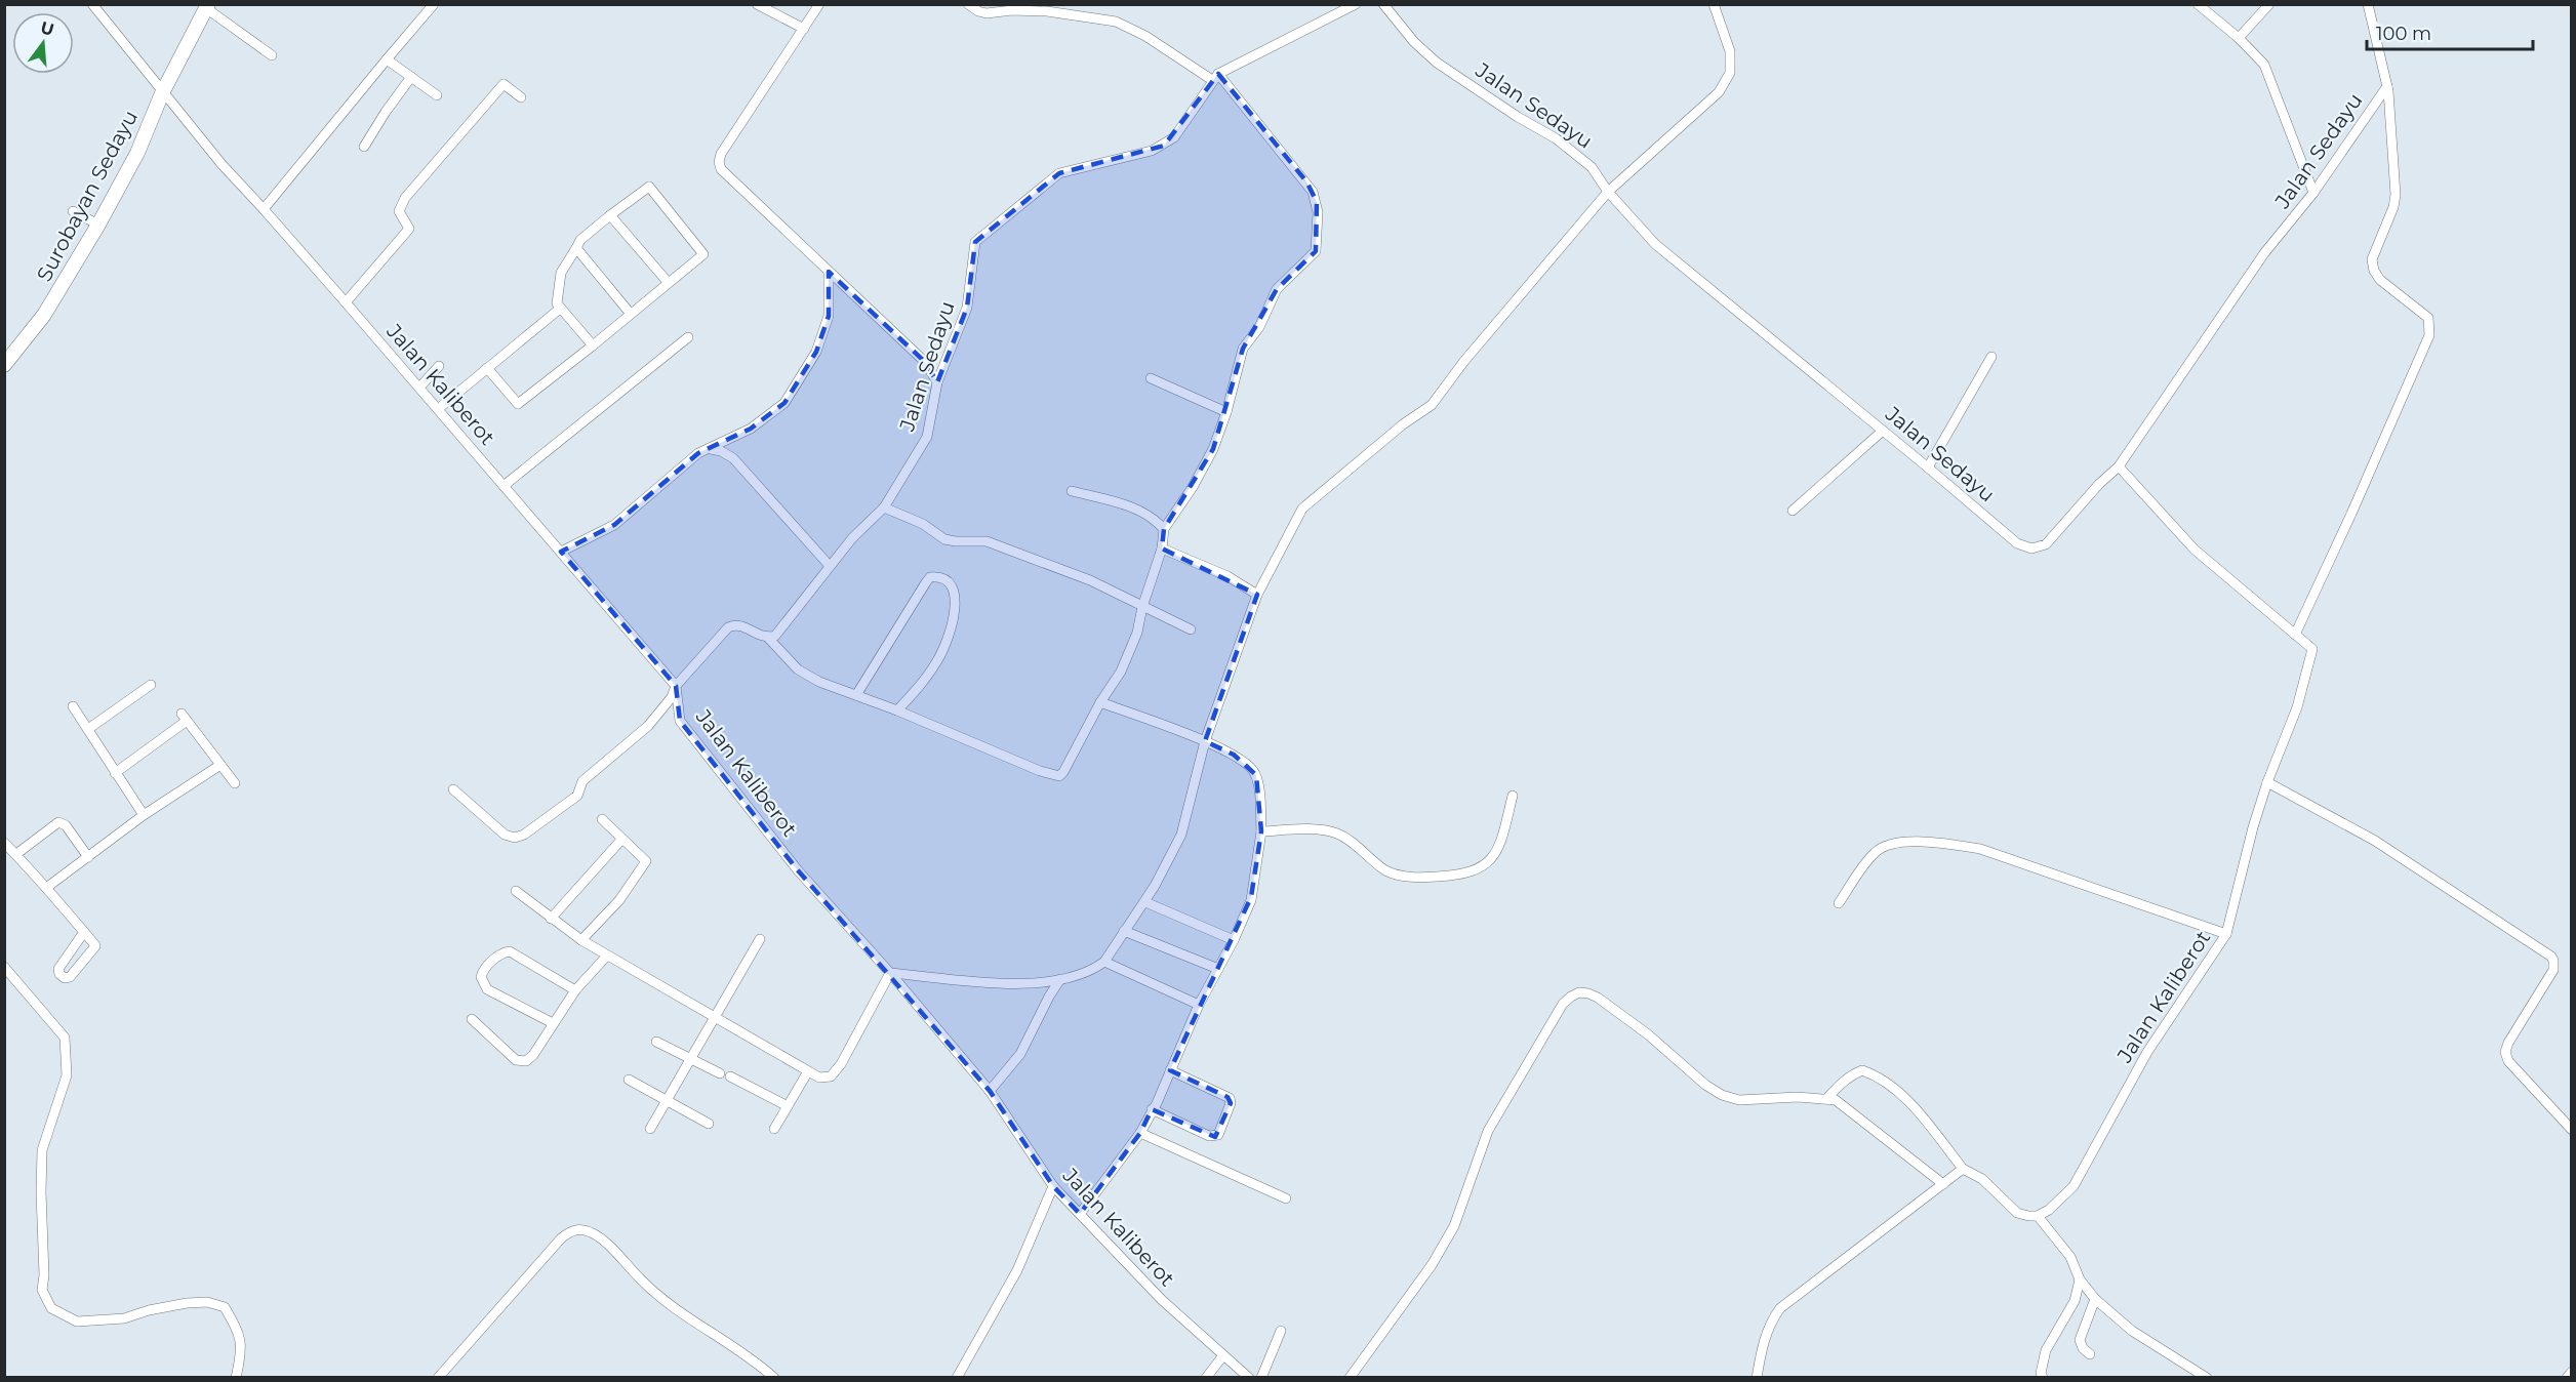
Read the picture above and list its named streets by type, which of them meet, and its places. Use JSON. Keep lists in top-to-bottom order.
{
  "streets": {
    "main road": ["Surobayan Sedayu"],
    "street": ["Jalan Sedayu", "Jalan Kaliberot"]
  },
  "crossings": [
    ["Jalan Sedayu", "Jalan Kaliberot"],
    ["Surobayan Sedayu", "Jalan Kaliberot"]
  ],
  "scale_bar": "100 m",
  "north": "top"
}
